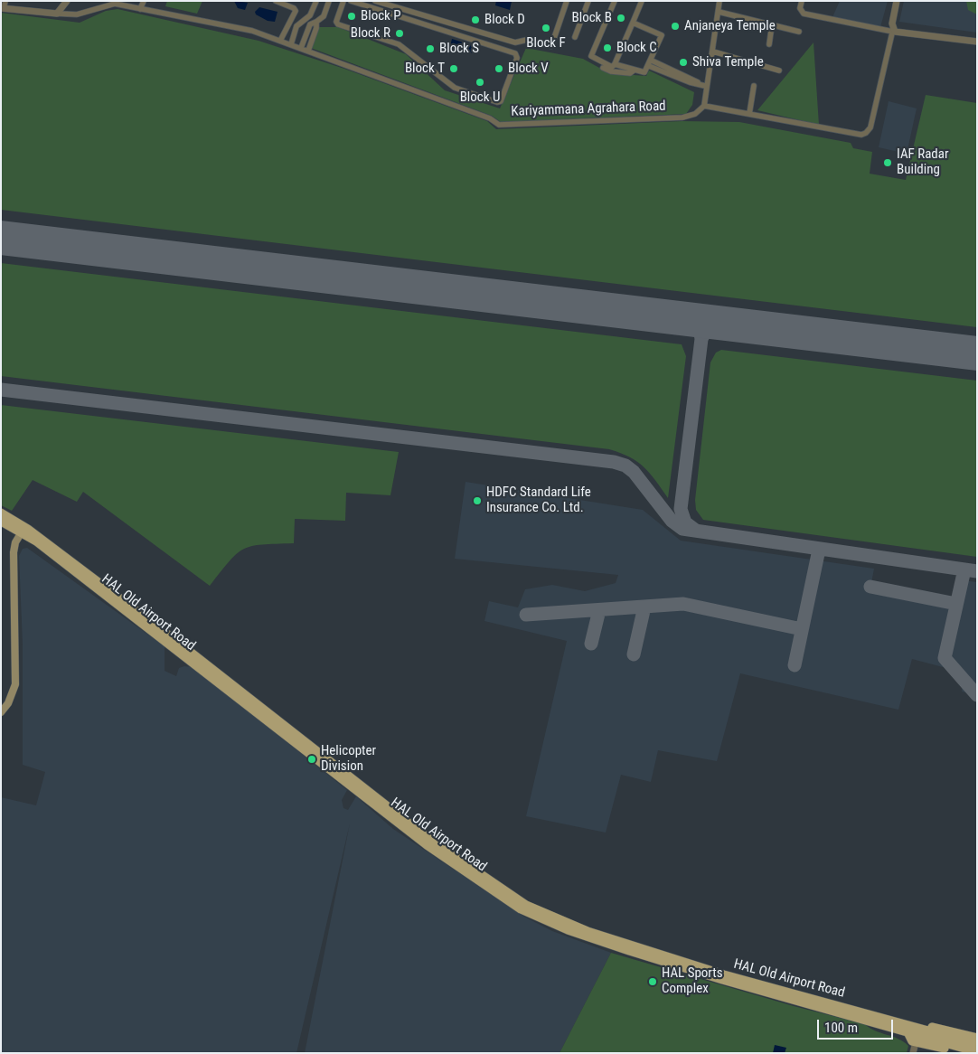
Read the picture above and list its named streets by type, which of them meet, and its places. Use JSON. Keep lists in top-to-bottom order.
{
  "streets": {
    "main road": ["HAL Old Airport Road"],
    "street": ["Kariyammana Agrahara Road"]
  },
  "places": [
    "Block P",
    "Block B",
    "Block D",
    "Anjaneya Temple",
    "Block F",
    "Block R",
    "Block C",
    "Block S",
    "Shiva Temple",
    "Block T",
    "Block V",
    "Block U",
    "IAF Radar Building",
    "HDFC Standard Life Insurance Co. Ltd.",
    "Helicopter Division",
    "HAL Sports Complex"
  ],
  "scale_bar": "100 m"
}
